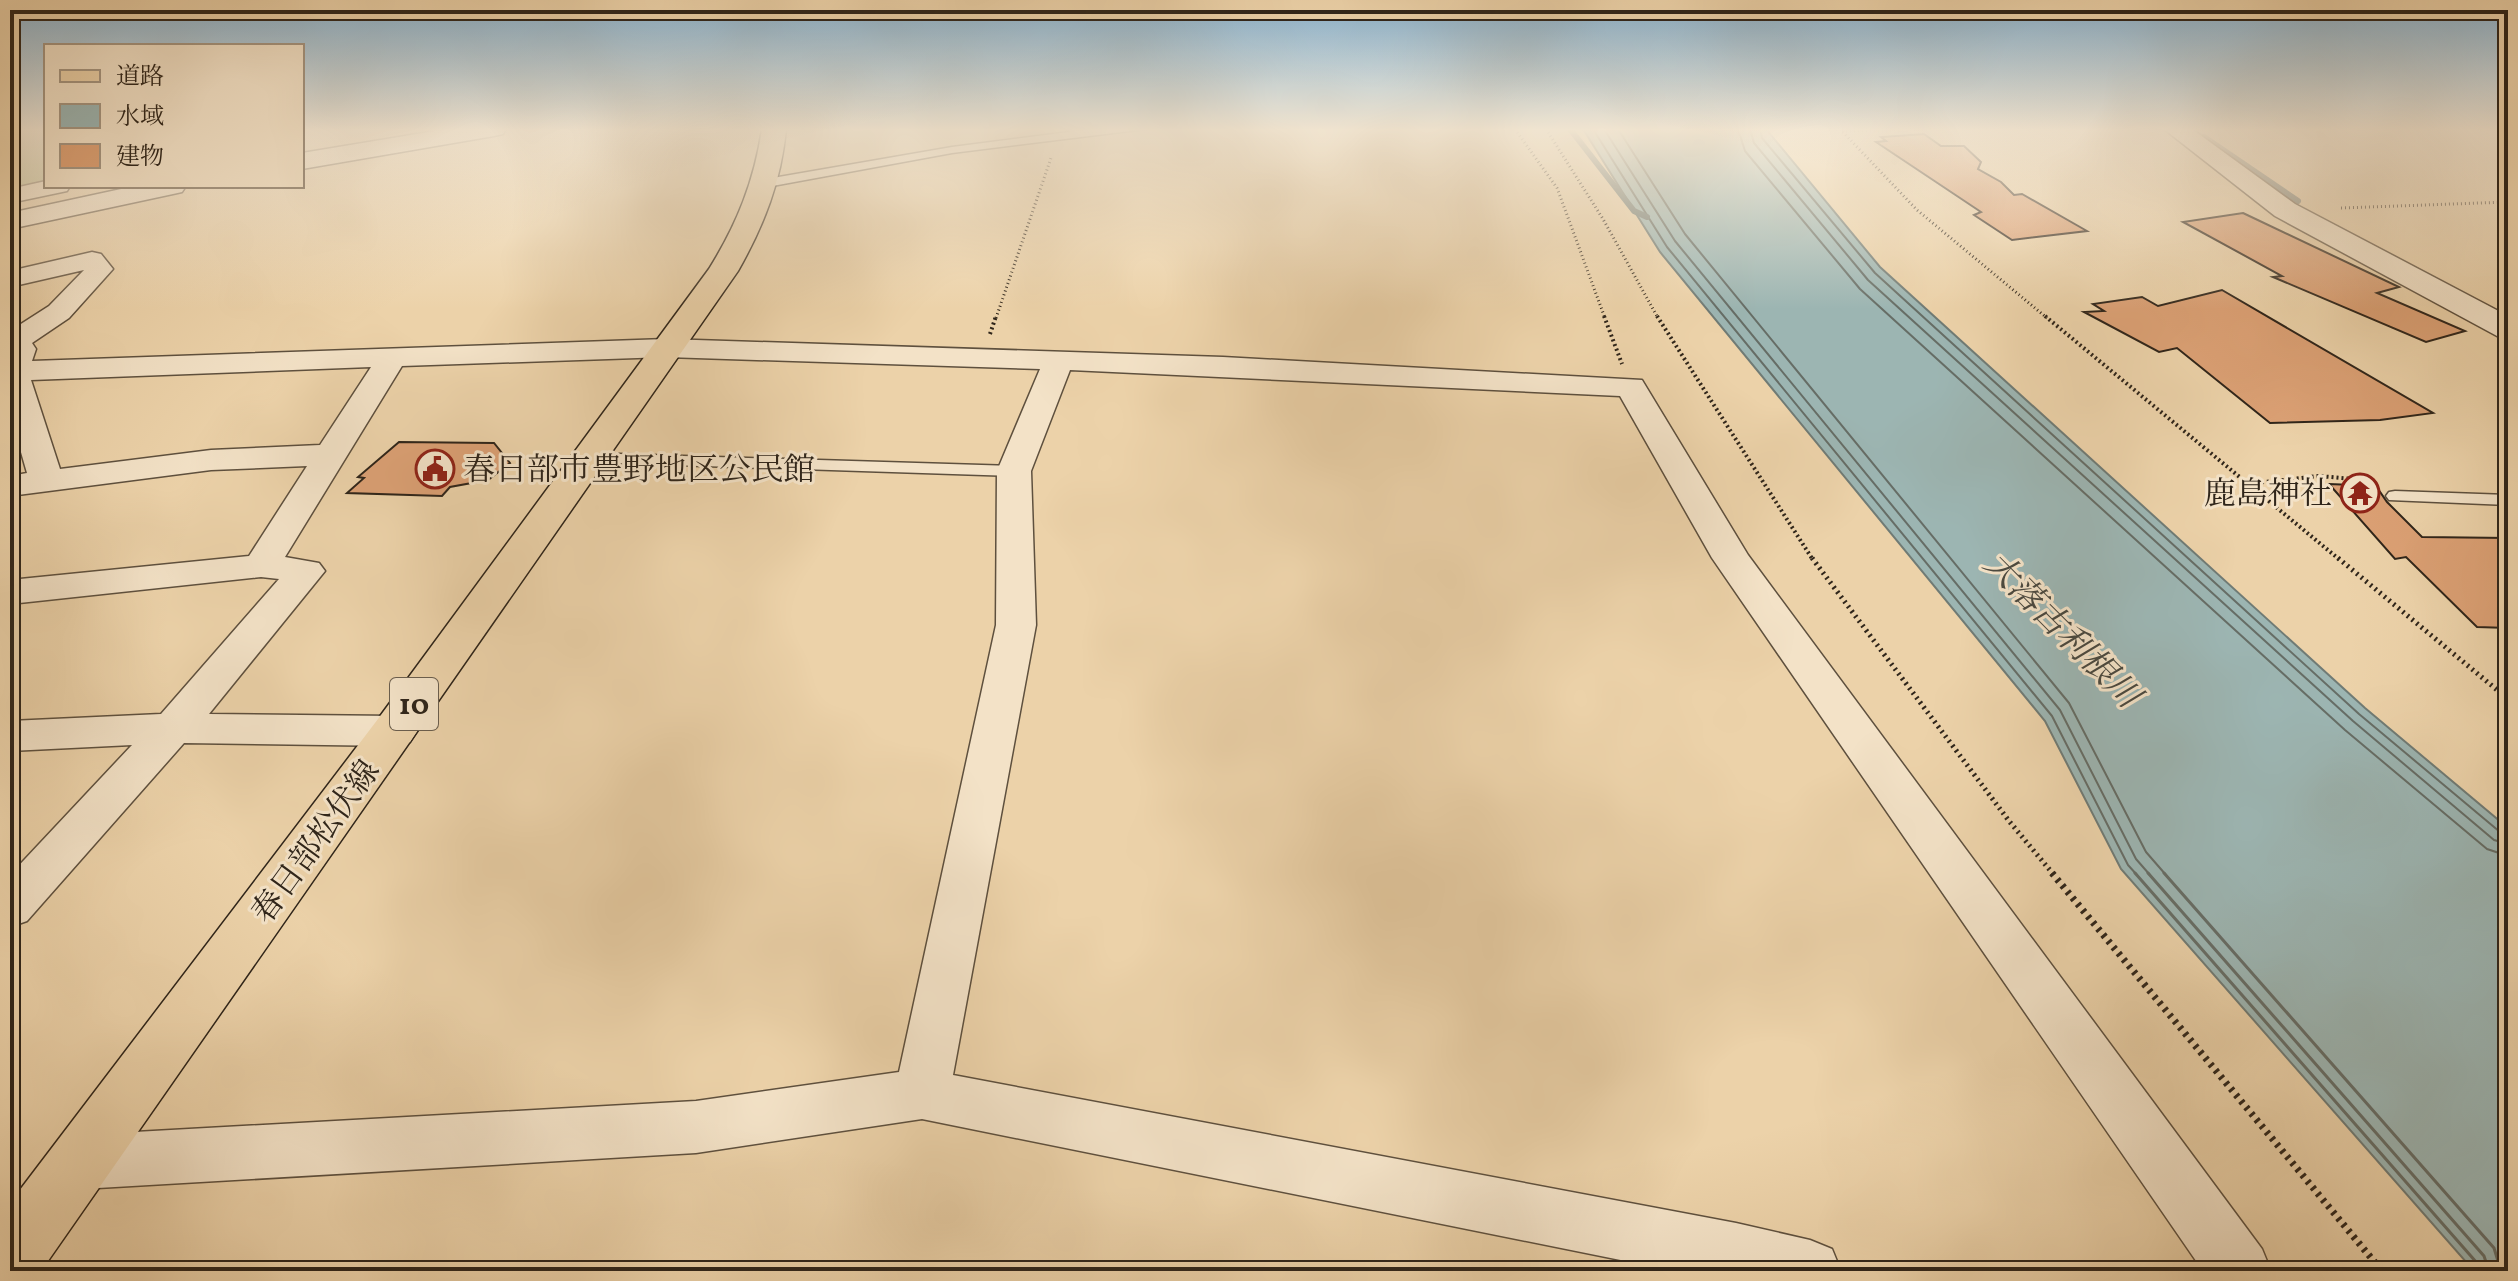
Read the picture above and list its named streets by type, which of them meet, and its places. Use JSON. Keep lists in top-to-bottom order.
{
  "streets": {
    "main road": ["10", "春日部松伏線"]
  },
  "water": ["大落古利根川"],
  "places": {
    "public building": ["春日部市豊野地区公民館"],
    "temple": ["鹿島神社"]
  },
  "legend": ["道路", "水域", "建物"]
}
